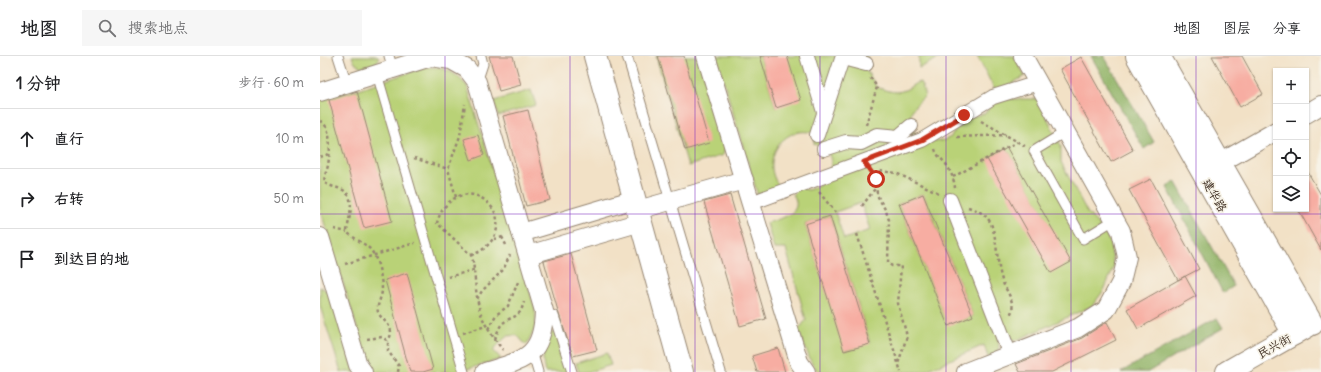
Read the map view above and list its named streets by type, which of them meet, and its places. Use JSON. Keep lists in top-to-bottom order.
{
  "streets": {
    "street": ["建华路", "民兴街"]
  },
  "crossings": [
    ["建华路", "民兴街"]
  ],
  "page": {
    "header": "地图",
    "search": "搜索地点",
    "nav": ["地图", "图层", "分享"],
    "heading": ["1 分钟", "步行 · 60 m"],
    "map_buttons": ["+", "−"],
    "list": [
      ["直行", "10 m"],
      ["右转", "50 m"],
      "到达目的地"
    ]
  }
}
